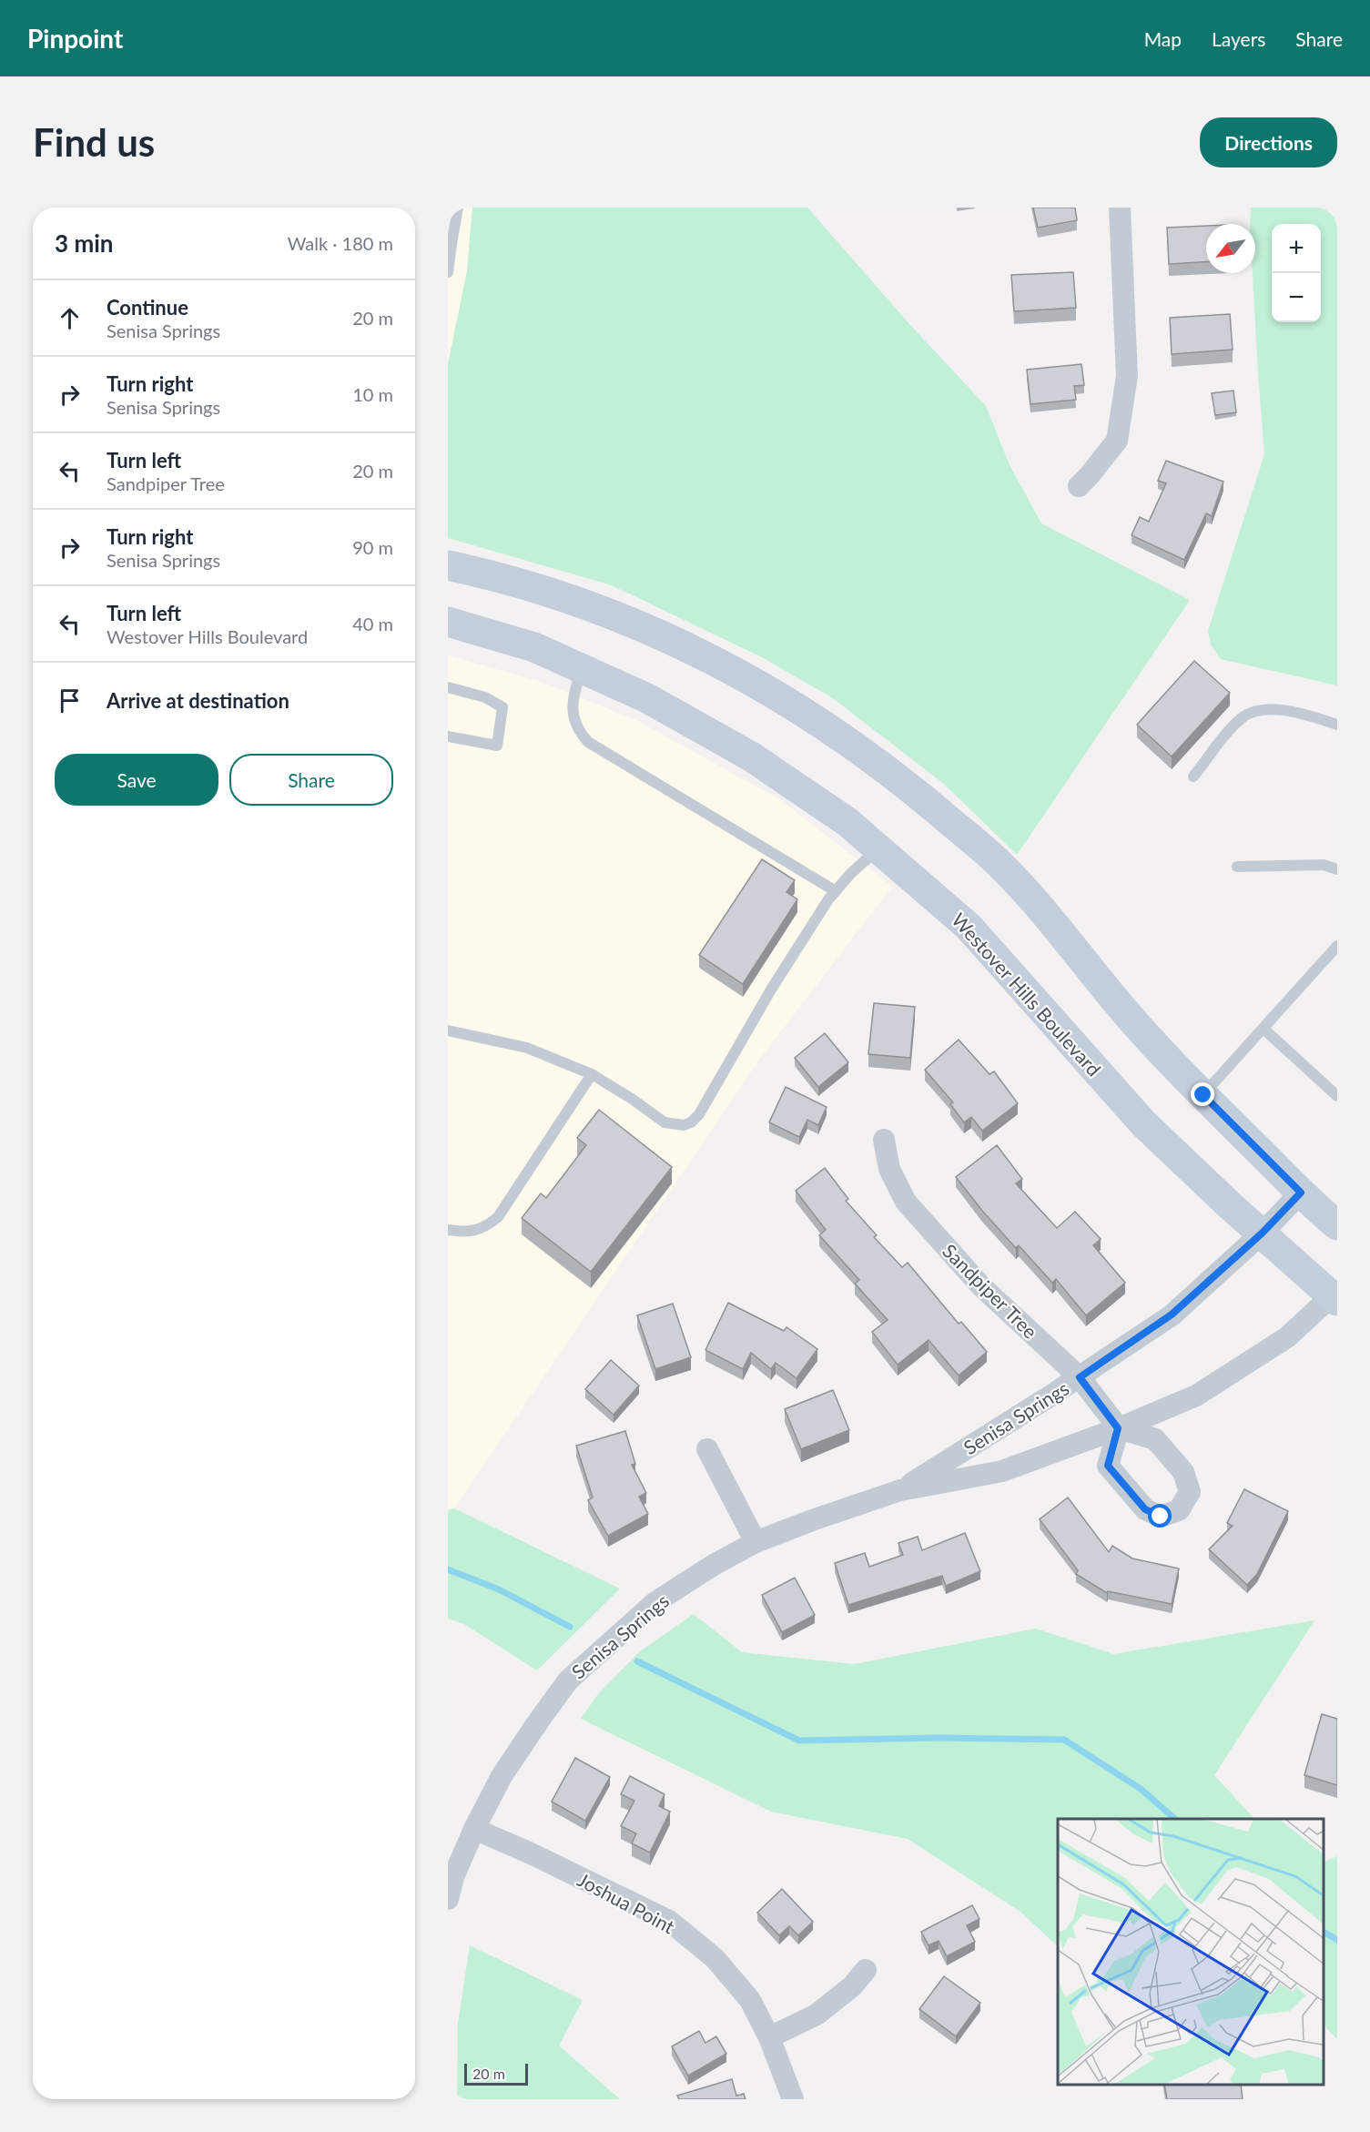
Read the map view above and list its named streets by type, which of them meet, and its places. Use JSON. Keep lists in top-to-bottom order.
{
  "streets": {
    "main road": ["Westover Hills Boulevard"],
    "street": ["Sandpiper Tree", "Senisa Springs", "Joshua Point"]
  },
  "crossings": [
    ["Westover Hills Boulevard", "Senisa Springs"],
    ["Sandpiper Tree", "Senisa Springs"],
    ["Senisa Springs", "Joshua Point"]
  ],
  "scale_bar": "20 m",
  "north": "bottom left",
  "page": {
    "header": "Pinpoint",
    "nav": ["Map", "Layers", "Share"],
    "buttons": [
      "Directions",
      ["Save", "Share"]
    ],
    "title": "Find us",
    "heading": ["3 min", "Walk · 180 m"],
    "map_buttons": ["+", "−"],
    "list": [
      ["Continue", "Senisa Springs", "20 m"],
      ["Turn right", "Senisa Springs", "10 m"],
      ["Turn left", "Sandpiper Tree", "20 m"],
      ["Turn right", "Senisa Springs", "90 m"],
      ["Turn left", "Westover Hills Boulevard", "40 m"],
      "Arrive at destination"
    ],
    "scale": "20 m"
  }
}
